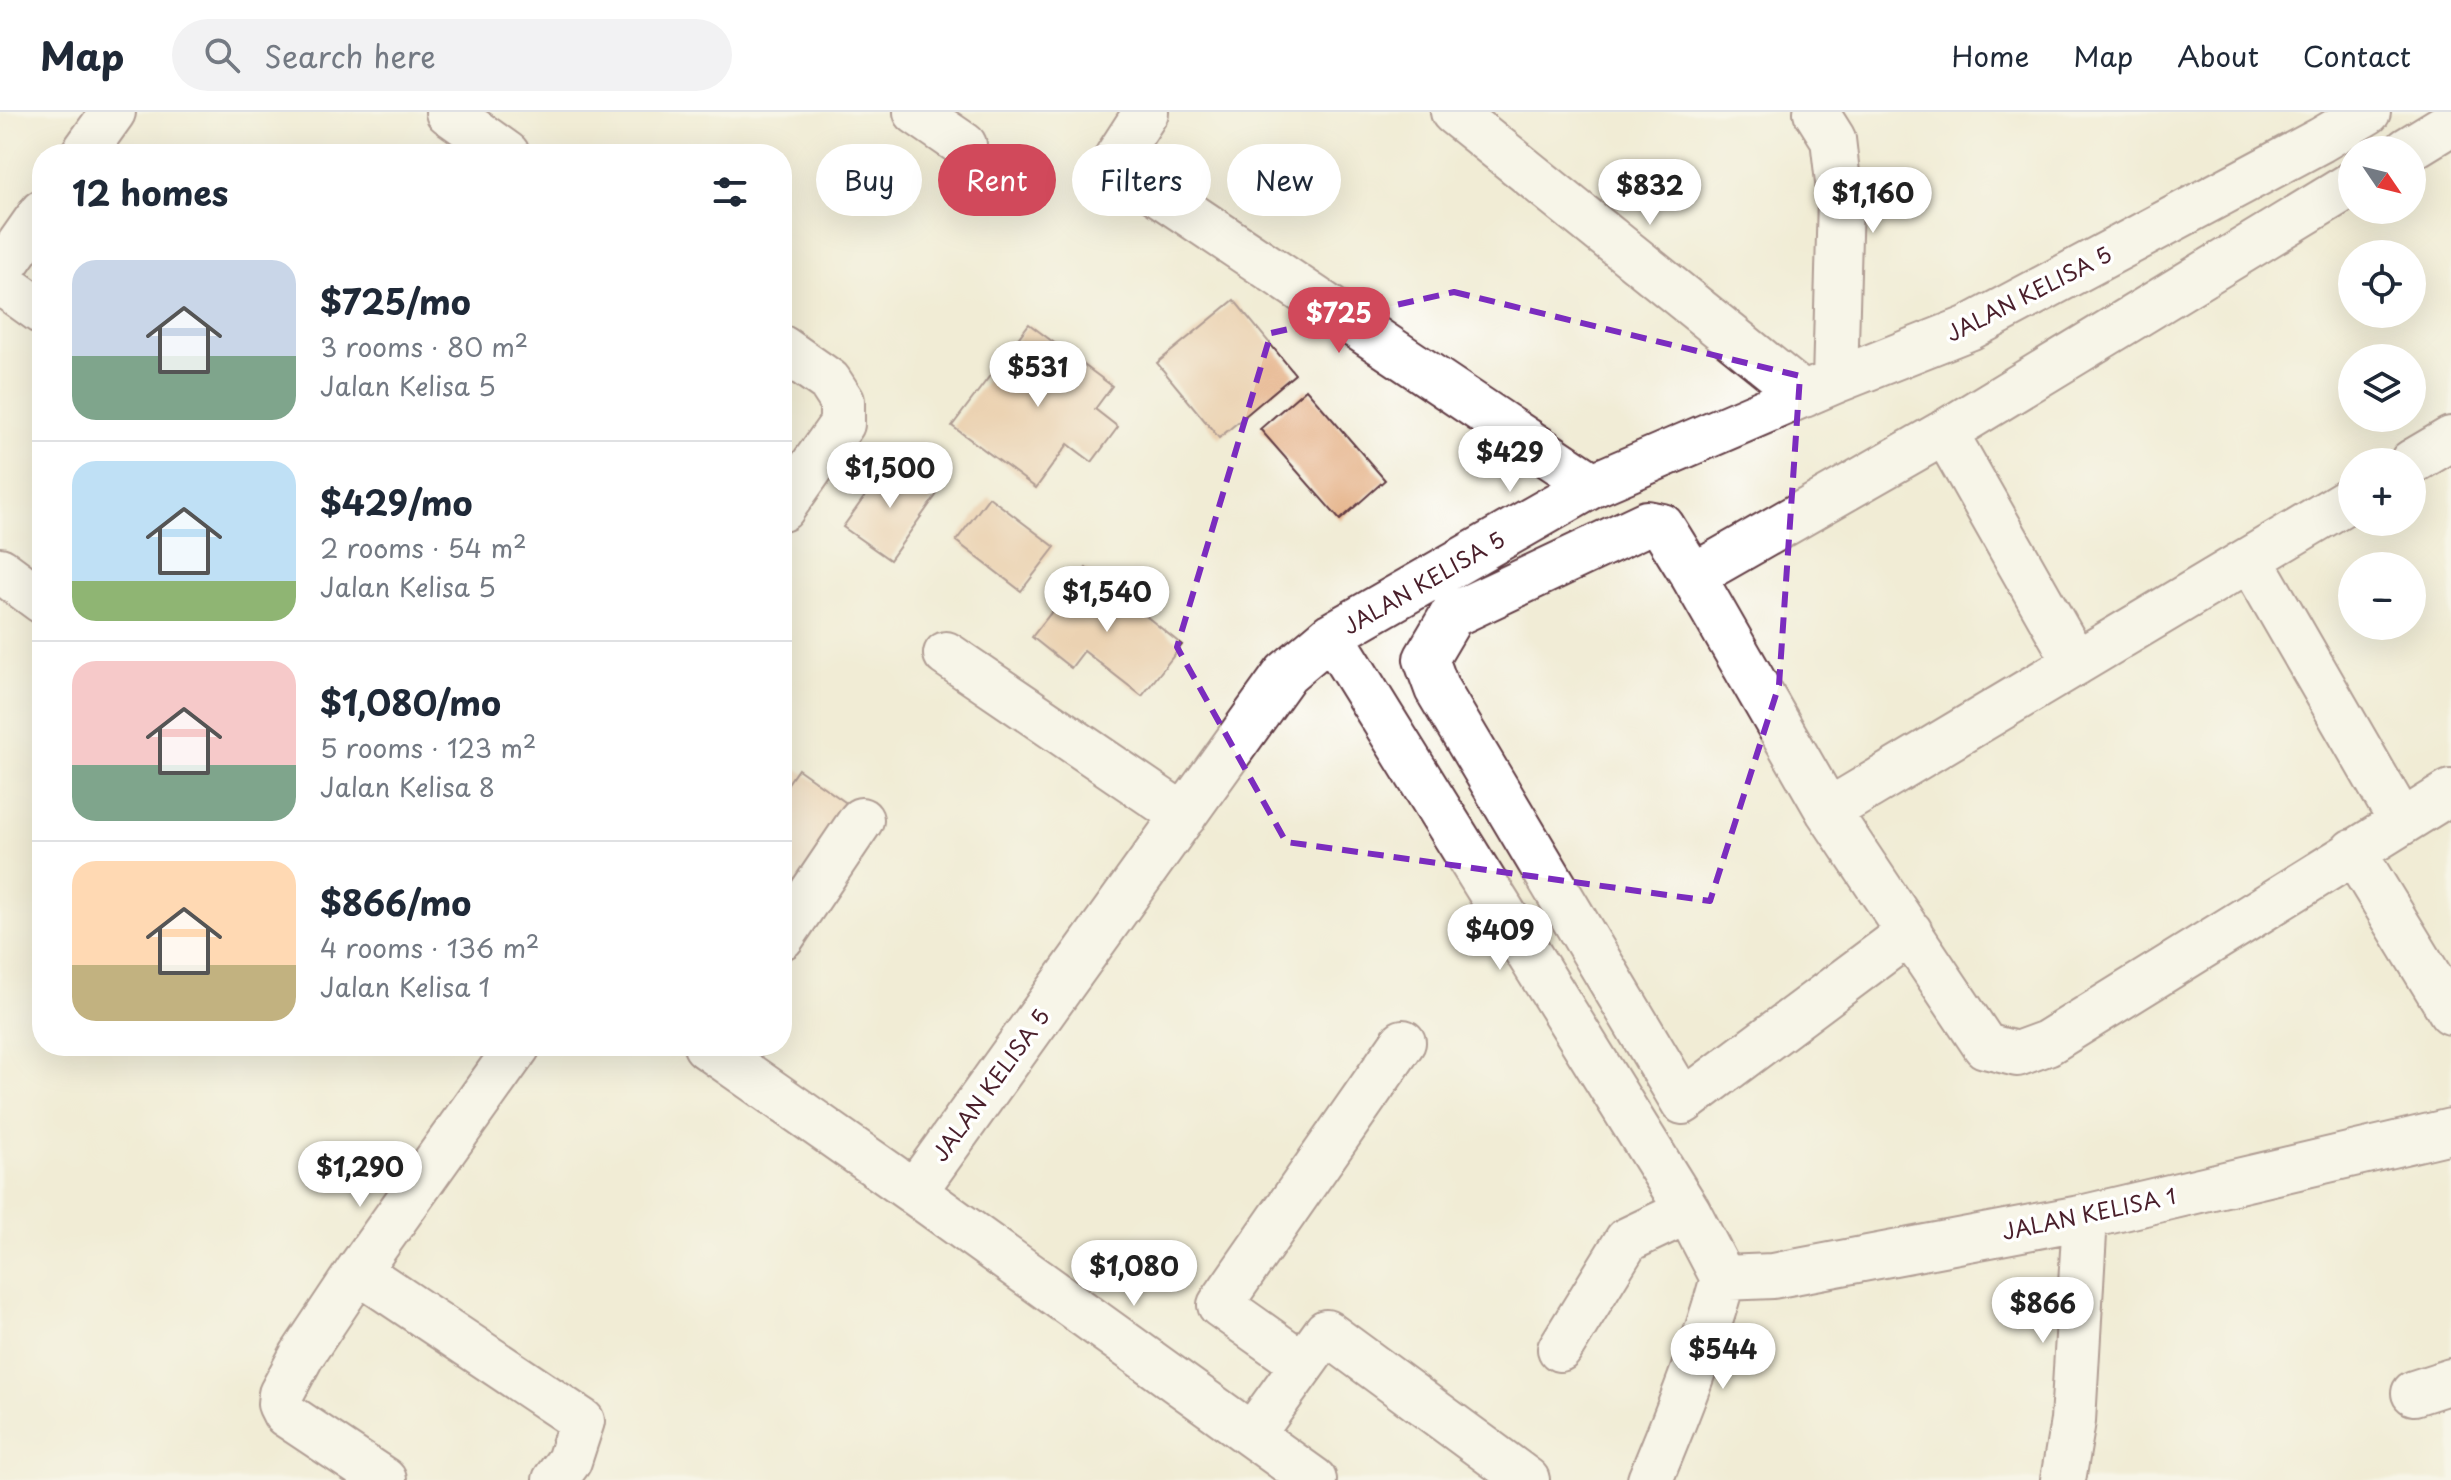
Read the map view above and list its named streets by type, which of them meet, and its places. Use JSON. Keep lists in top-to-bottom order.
{
  "streets": {
    "street": ["JALAN KELISA 5", "JALAN KELISA 1"]
  },
  "north": "bottom right",
  "page": {
    "header": "Map",
    "search": "Search here",
    "nav": [
      "Home",
      "Map",
      "About",
      "Contact"
    ],
    "map_buttons": ["+", "−"],
    "chip": [
      "Buy",
      "Rent",
      "Filters",
      "New"
    ],
    "heading": "12 homes",
    "price": [
      "$832",
      "$1,160",
      "$725",
      "$531",
      "$429",
      "$1,500",
      "$1,540",
      "$409",
      "$1,290",
      "$1,080",
      "$866",
      "$544"
    ],
    "list": [
      {
        "name": "$725/mo",
        "note": "3 rooms · 80 m² · Jalan Kelisa 5"
      },
      {
        "name": "$429/mo",
        "note": "2 rooms · 54 m² · Jalan Kelisa 5"
      },
      {
        "name": "$1,080/mo",
        "note": "5 rooms · 123 m² · Jalan Kelisa 8"
      },
      {
        "name": "$866/mo",
        "note": "4 rooms · 136 m² · Jalan Kelisa 1"
      }
    ]
  }
}
